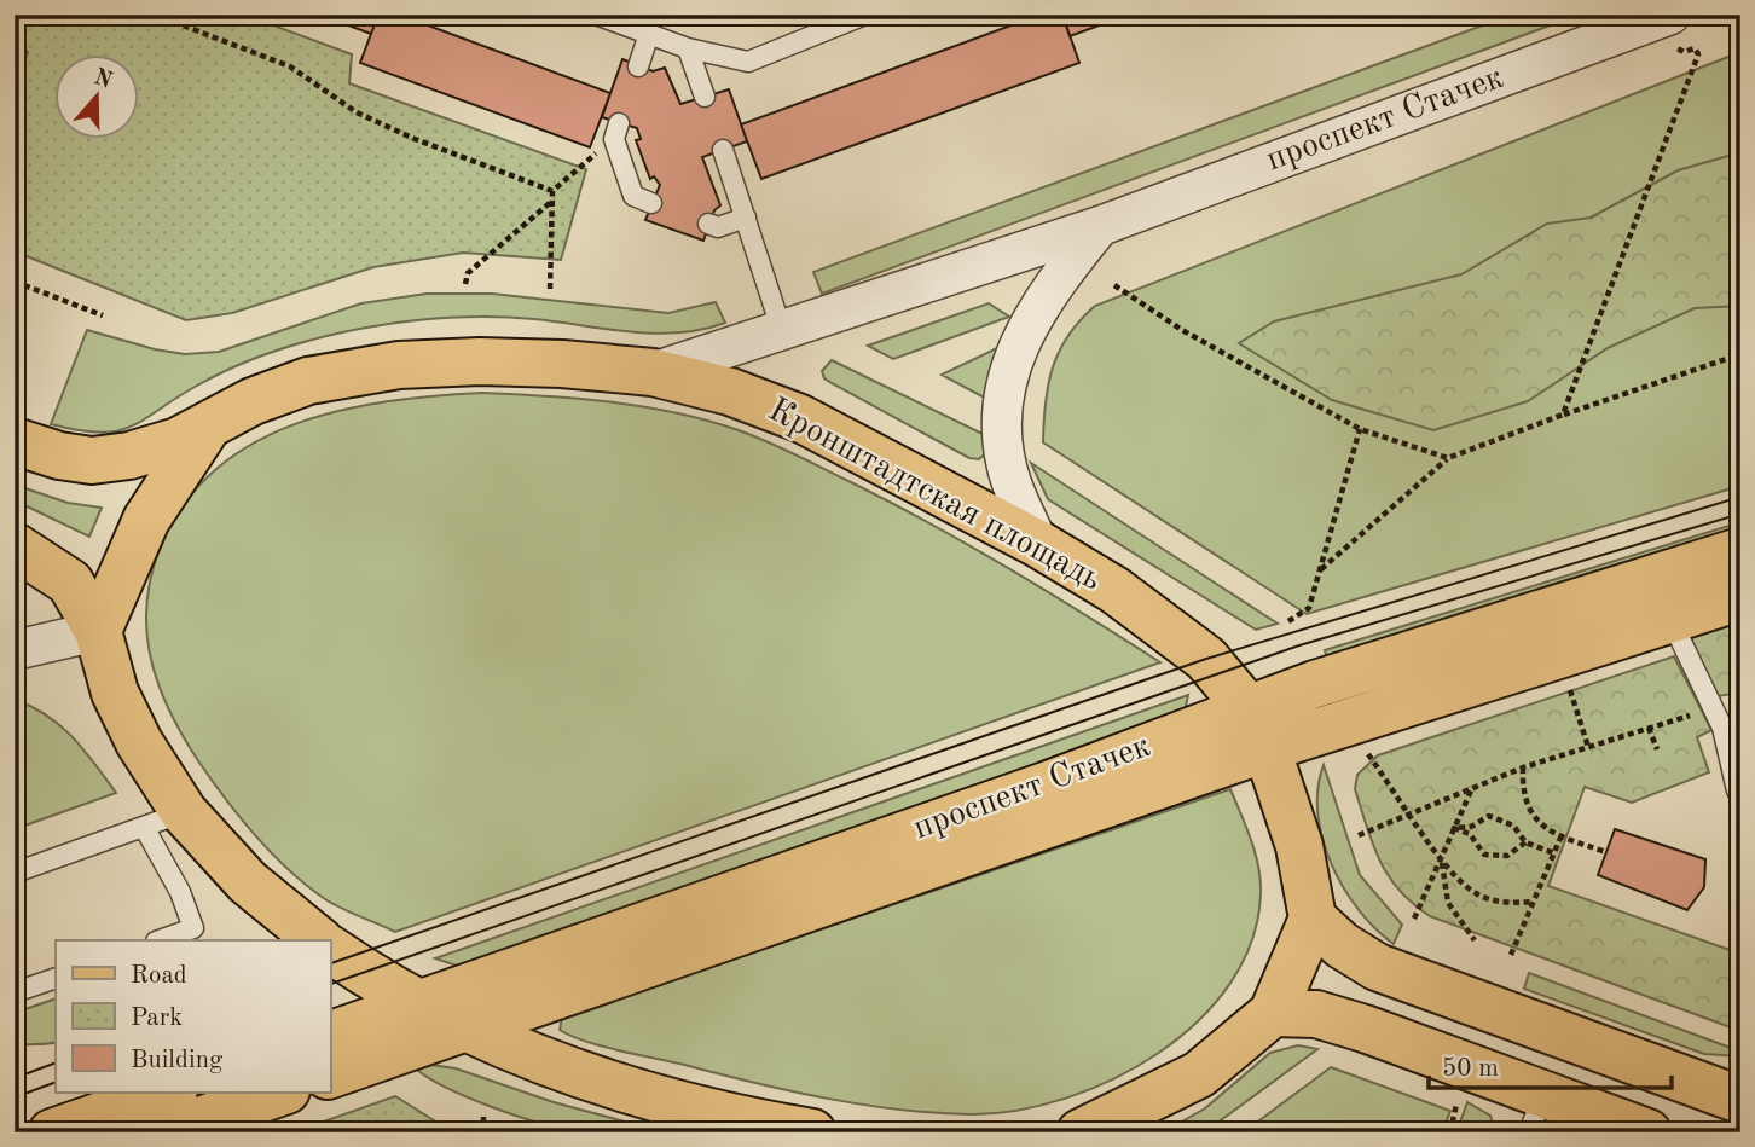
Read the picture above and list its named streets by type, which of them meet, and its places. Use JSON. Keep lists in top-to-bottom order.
{
  "streets": {
    "main road": ["проспект Стачек", "Кронштадтская площадь"]
  },
  "crossings": [
    ["проспект Стачек", "Кронштадтская площадь"]
  ],
  "legend": ["Road", "Park", "Building"],
  "scale_bar": "50 m",
  "north": "top"
}
